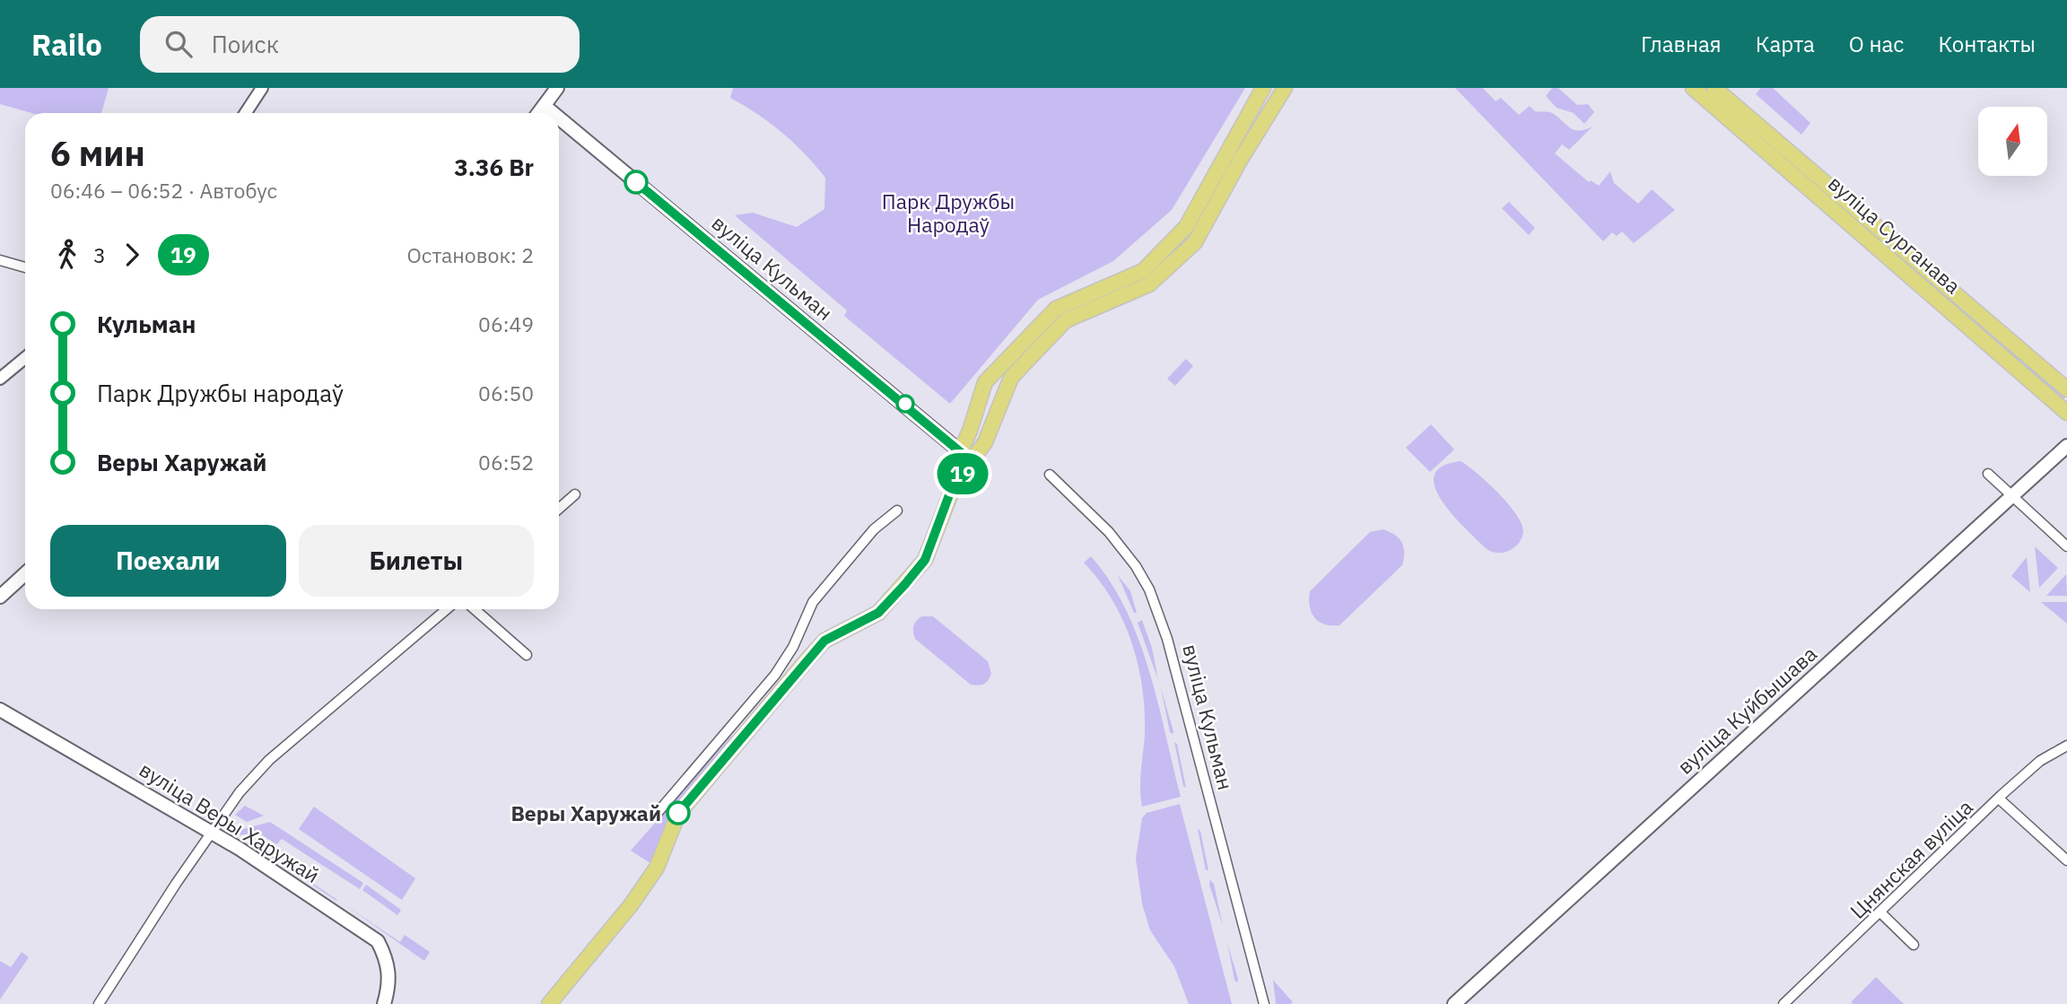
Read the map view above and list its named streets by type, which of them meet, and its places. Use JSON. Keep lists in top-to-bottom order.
{
  "streets": {
    "main road": [
      "вуліца Сурганава",
      "вуліца Кульман",
      "вуліца Куйбышава",
      "вуліца Веры Харужай"
    ],
    "street": ["Цнянская вуліца"]
  },
  "parks": ["Парк Дружбы Народаў"],
  "places": ["Веры Харужай"],
  "lines": ["bus line 19"],
  "north": "top",
  "page": {
    "header": "Railo",
    "search": "Поиск",
    "nav": [
      "Главная",
      "Карта",
      "О нас",
      "Контакты"
    ],
    "on_map": "19",
    "heading": ["6 мин", "06:46 – 06:52 · Автобус", "3.36 Br"],
    "legs": ["3", "19", "Остановок: 2"],
    "list": [
      {
        "name": "Кульман",
        "value": "06:49"
      },
      {
        "name": "Парк Дружбы народаў",
        "value": "06:50"
      },
      {
        "name": "Веры Харужай",
        "value": "06:52"
      }
    ],
    "buttons": ["Поехали", "Билеты"]
  }
}
